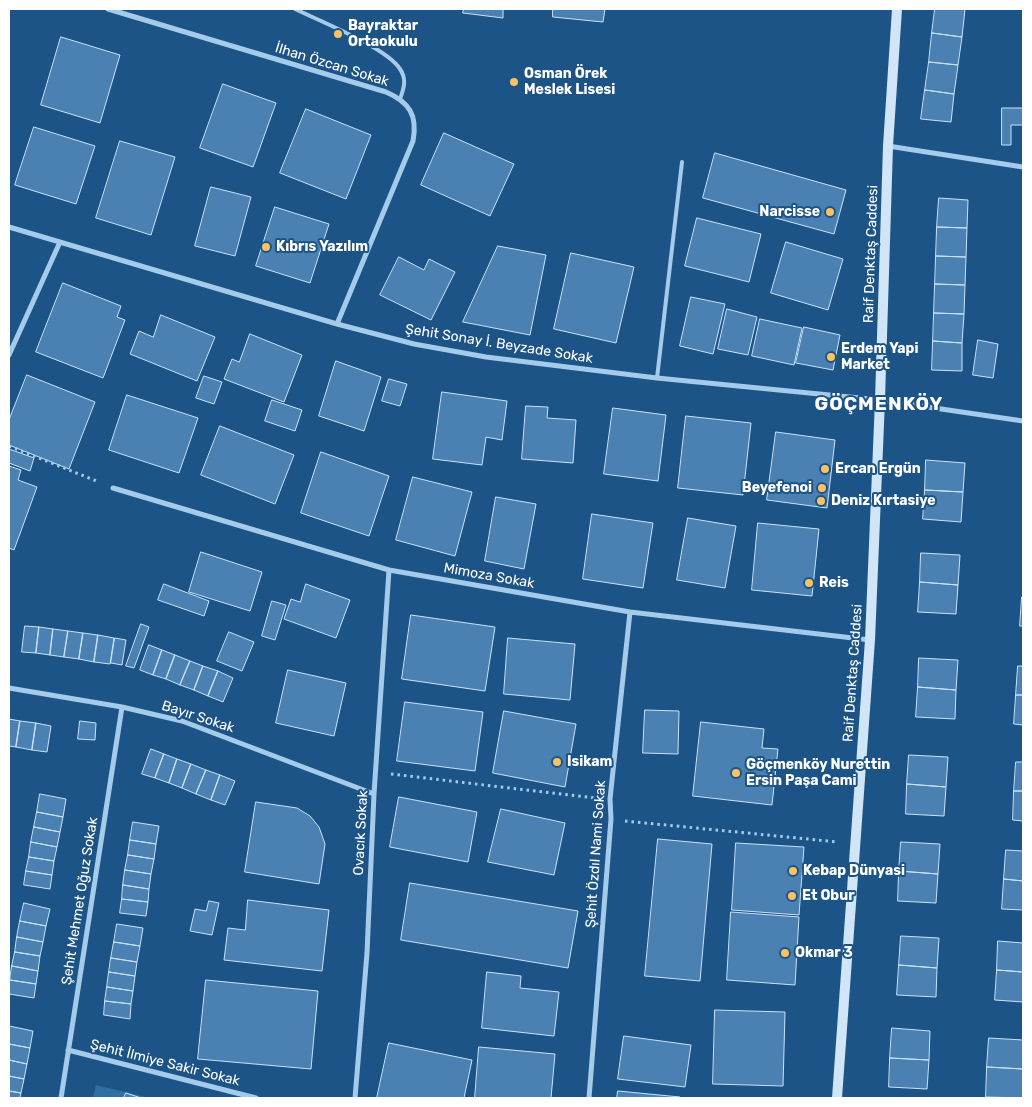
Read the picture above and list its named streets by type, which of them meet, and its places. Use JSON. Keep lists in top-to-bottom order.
{
  "streets": {
    "street": [
      "İlhan Özcan Sokak",
      "Raif Denktaş Caddesi",
      "Şehit Sonay İ. Beyzade Sokak",
      "Mimoza Sokak",
      "Bayır Sokak",
      "Ovacık Sokak",
      "Şehit Özdıl Nami Sokak",
      "Şehit Mehmet Oğuz Sokak",
      "Şehit İlmiye Sakir Sokak"
    ]
  },
  "crossings": [
    ["İlhan Özcan Sokak", "Şehit Sonay İ. Beyzade Sokak"],
    ["Raif Denktaş Caddesi", "Şehit Sonay İ. Beyzade Sokak"],
    ["Raif Denktaş Caddesi", "Mimoza Sokak"],
    ["Mimoza Sokak", "Ovacık Sokak"],
    ["Mimoza Sokak", "Şehit Özdıl Nami Sokak"],
    ["Bayır Sokak", "Ovacık Sokak"],
    ["Bayır Sokak", "Şehit Mehmet Oğuz Sokak"],
    ["Şehit Mehmet Oğuz Sokak", "Şehit İlmiye Sakir Sokak"]
  ],
  "districts": ["GÖÇMENKÖY"],
  "places": [
    "Bayraktar Ortaokulu",
    "Osman Örek Meslek Lisesi",
    "Narcisse",
    "Kıbrıs Yazılım",
    "Erdem Yapi Market",
    "Ercan Ergün",
    "Beyefenoi",
    "Deniz Kırtasiye",
    "Reis",
    "Isikam",
    "Göçmenköy Nurettin Ersin Paşa Cami",
    "Kebap Dünyasi",
    "Et Obur",
    "Okmar 3"
  ]
}
